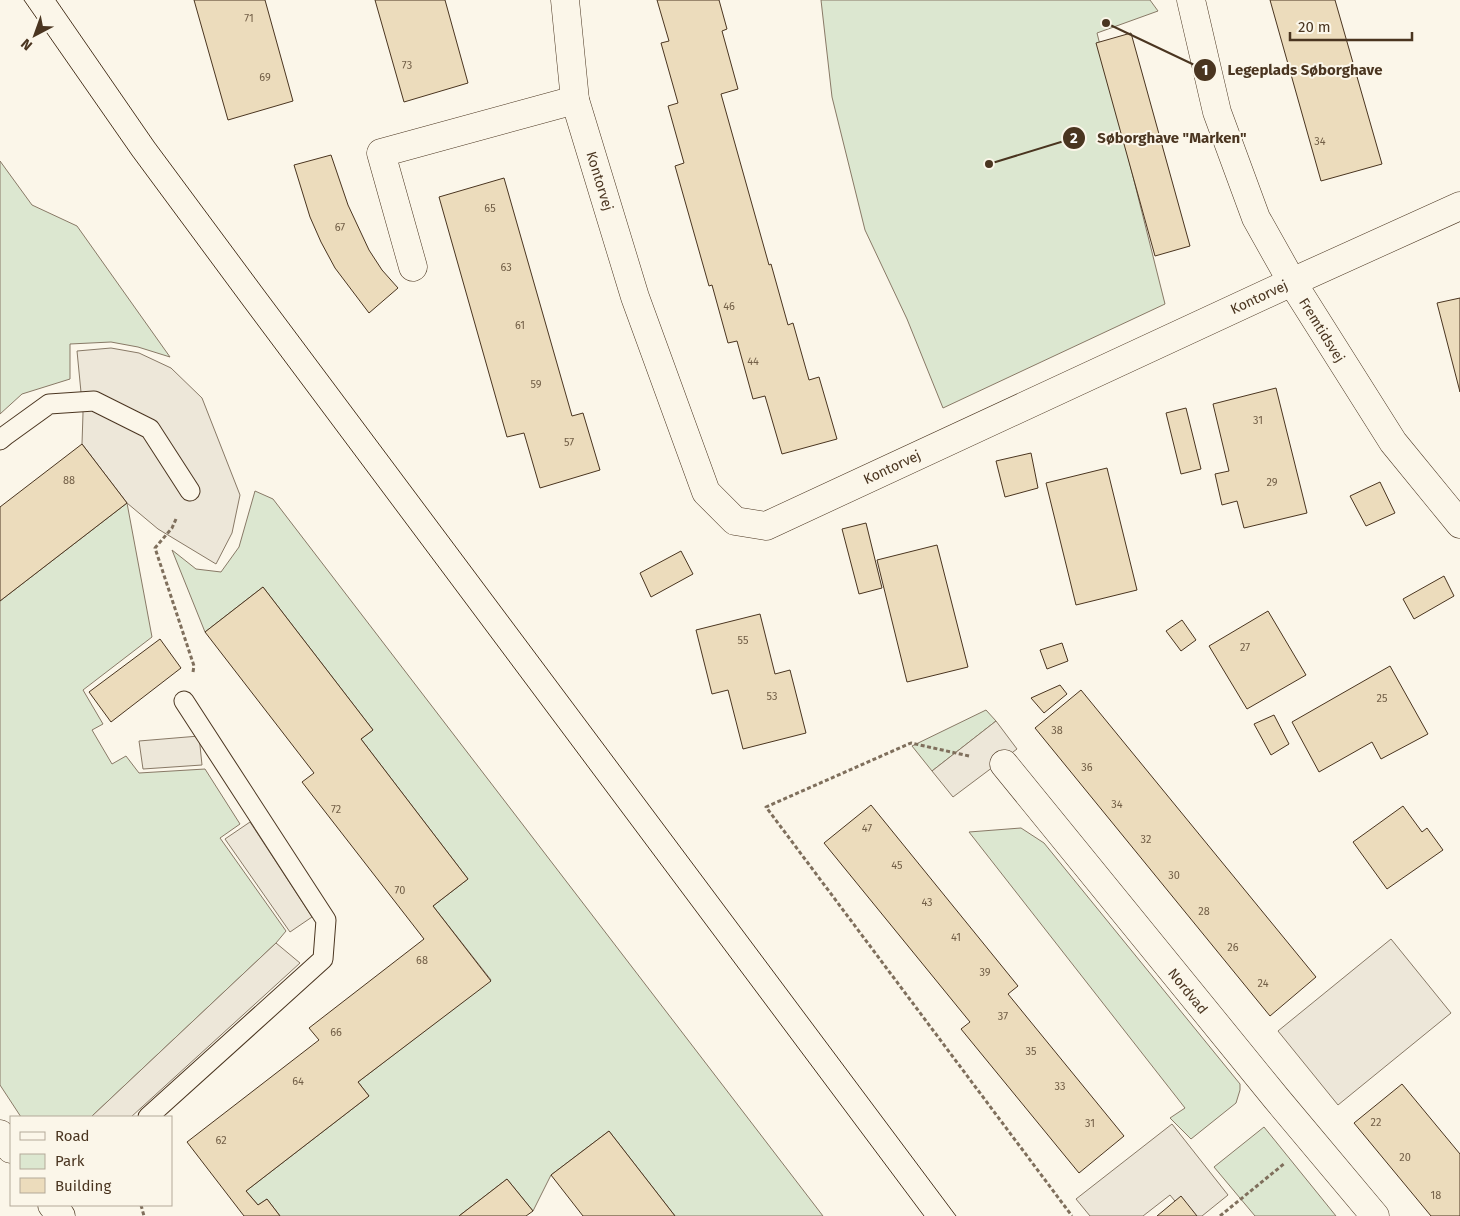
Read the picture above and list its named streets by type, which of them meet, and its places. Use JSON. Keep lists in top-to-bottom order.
{
  "streets": {
    "street": ["Kontorvej", "Fremtidsvej", "Nordvad"]
  },
  "crossings": [
    ["Kontorvej", "Fremtidsvej"]
  ],
  "places": ["Legeplads Søborghave", "Søborghave \"Marken\""],
  "house_numbers": [
    "71",
    "73",
    "69",
    "34",
    "65",
    "67",
    "63",
    "46",
    "61",
    "44",
    "59",
    "31",
    "57",
    "88",
    "29",
    "55",
    "27",
    "53",
    "25",
    "38",
    "36",
    "34",
    "72",
    "47",
    "32",
    "45",
    "30",
    "70",
    "43",
    "28",
    "41",
    "26",
    "68",
    "39",
    "24",
    "37",
    "66",
    "35",
    "64",
    "33",
    "22",
    "31",
    "62",
    "20",
    "18"
  ],
  "legend": ["Road", "Park", "Building"],
  "scale_bar": "20 m",
  "north": "bottom left"
}
